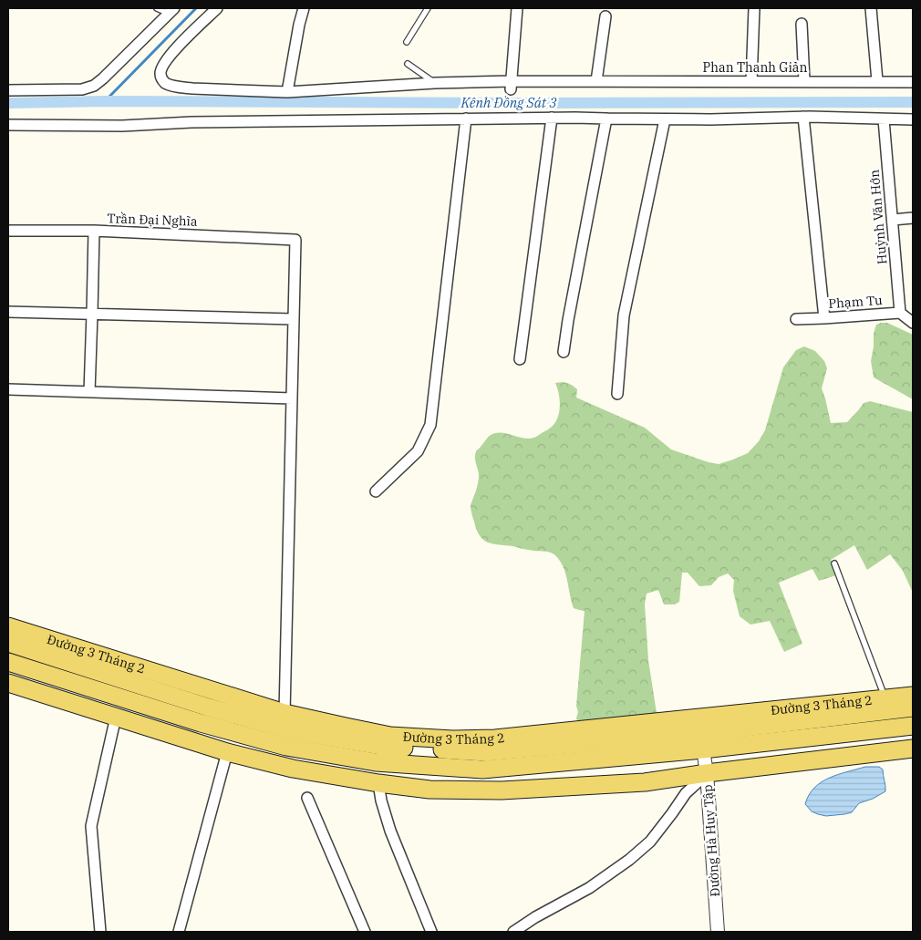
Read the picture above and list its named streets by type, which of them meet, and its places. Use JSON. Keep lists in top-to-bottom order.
{
  "streets": {
    "main road": ["Đường 3 Tháng 2"],
    "street": [
      "Phan Thanh Giản",
      "Huỳnh Văn Hớn",
      "Trần Đại Nghĩa",
      "Phạm Tu",
      "Đường Hà Huy Tập"
    ]
  },
  "crossings": [
    ["Huỳnh Văn Hớn", "Phạm Tu"],
    ["Đường 3 Tháng 2", "Đường Hà Huy Tập"]
  ],
  "water": ["Kênh Đồng Sát 3"]
}
